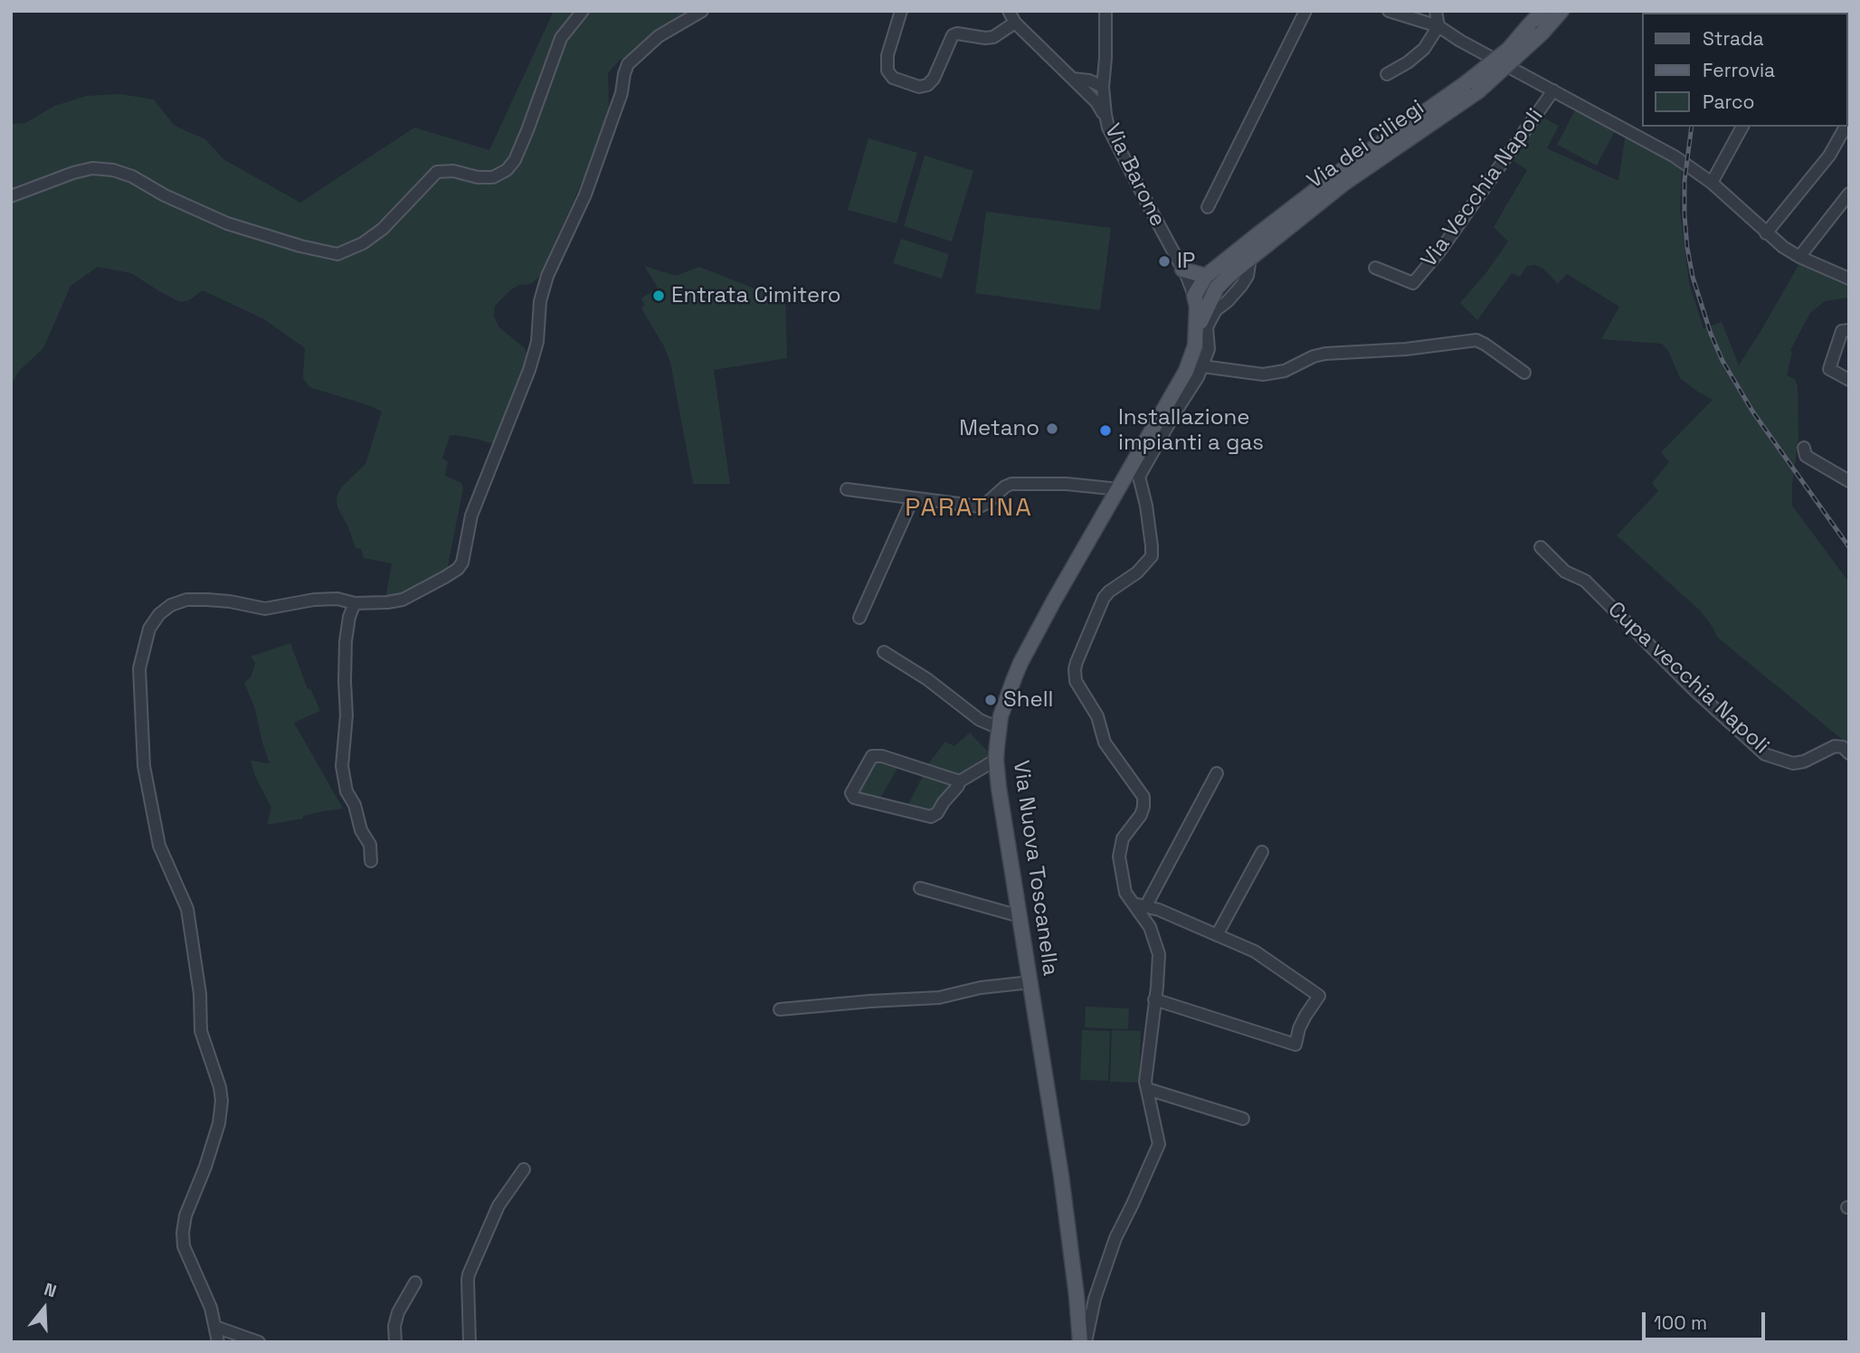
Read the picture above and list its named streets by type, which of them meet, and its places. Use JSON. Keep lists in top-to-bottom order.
{
  "streets": {
    "main road": ["Via dei Ciliegi", "Via Nuova Toscanella"],
    "street": ["Via Barone", "Via Vecchia Napoli", "Cupa vecchia Napoli"]
  },
  "crossings": [
    ["Via dei Ciliegi", "Via Barone"],
    ["Via dei Ciliegi", "Via Nuova Toscanella"],
    ["Via Barone", "Via Nuova Toscanella"]
  ],
  "districts": ["PARATINA"],
  "places": [
    "IP",
    "Entrata Cimitero",
    "Metano",
    "Installazione impianti a gas",
    "Shell"
  ],
  "legend": ["Strada", "Ferrovia", "Parco"],
  "scale_bar": "100 m",
  "north": "top"
}
